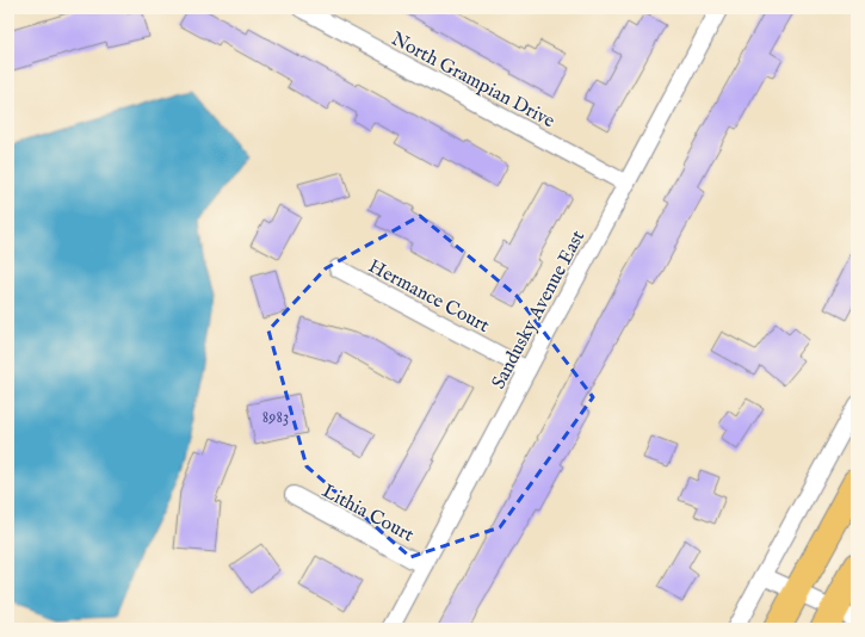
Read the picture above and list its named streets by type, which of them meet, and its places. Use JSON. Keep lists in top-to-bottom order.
{
  "streets": {
    "street": [
      "North Grampian Drive",
      "Hermance Court",
      "Sandusky Avenue East",
      "Lithia Court"
    ]
  },
  "crossings": [
    ["North Grampian Drive", "Sandusky Avenue East"],
    ["Hermance Court", "Sandusky Avenue East"],
    ["Sandusky Avenue East", "Lithia Court"]
  ],
  "house_numbers": ["8983"]
}
